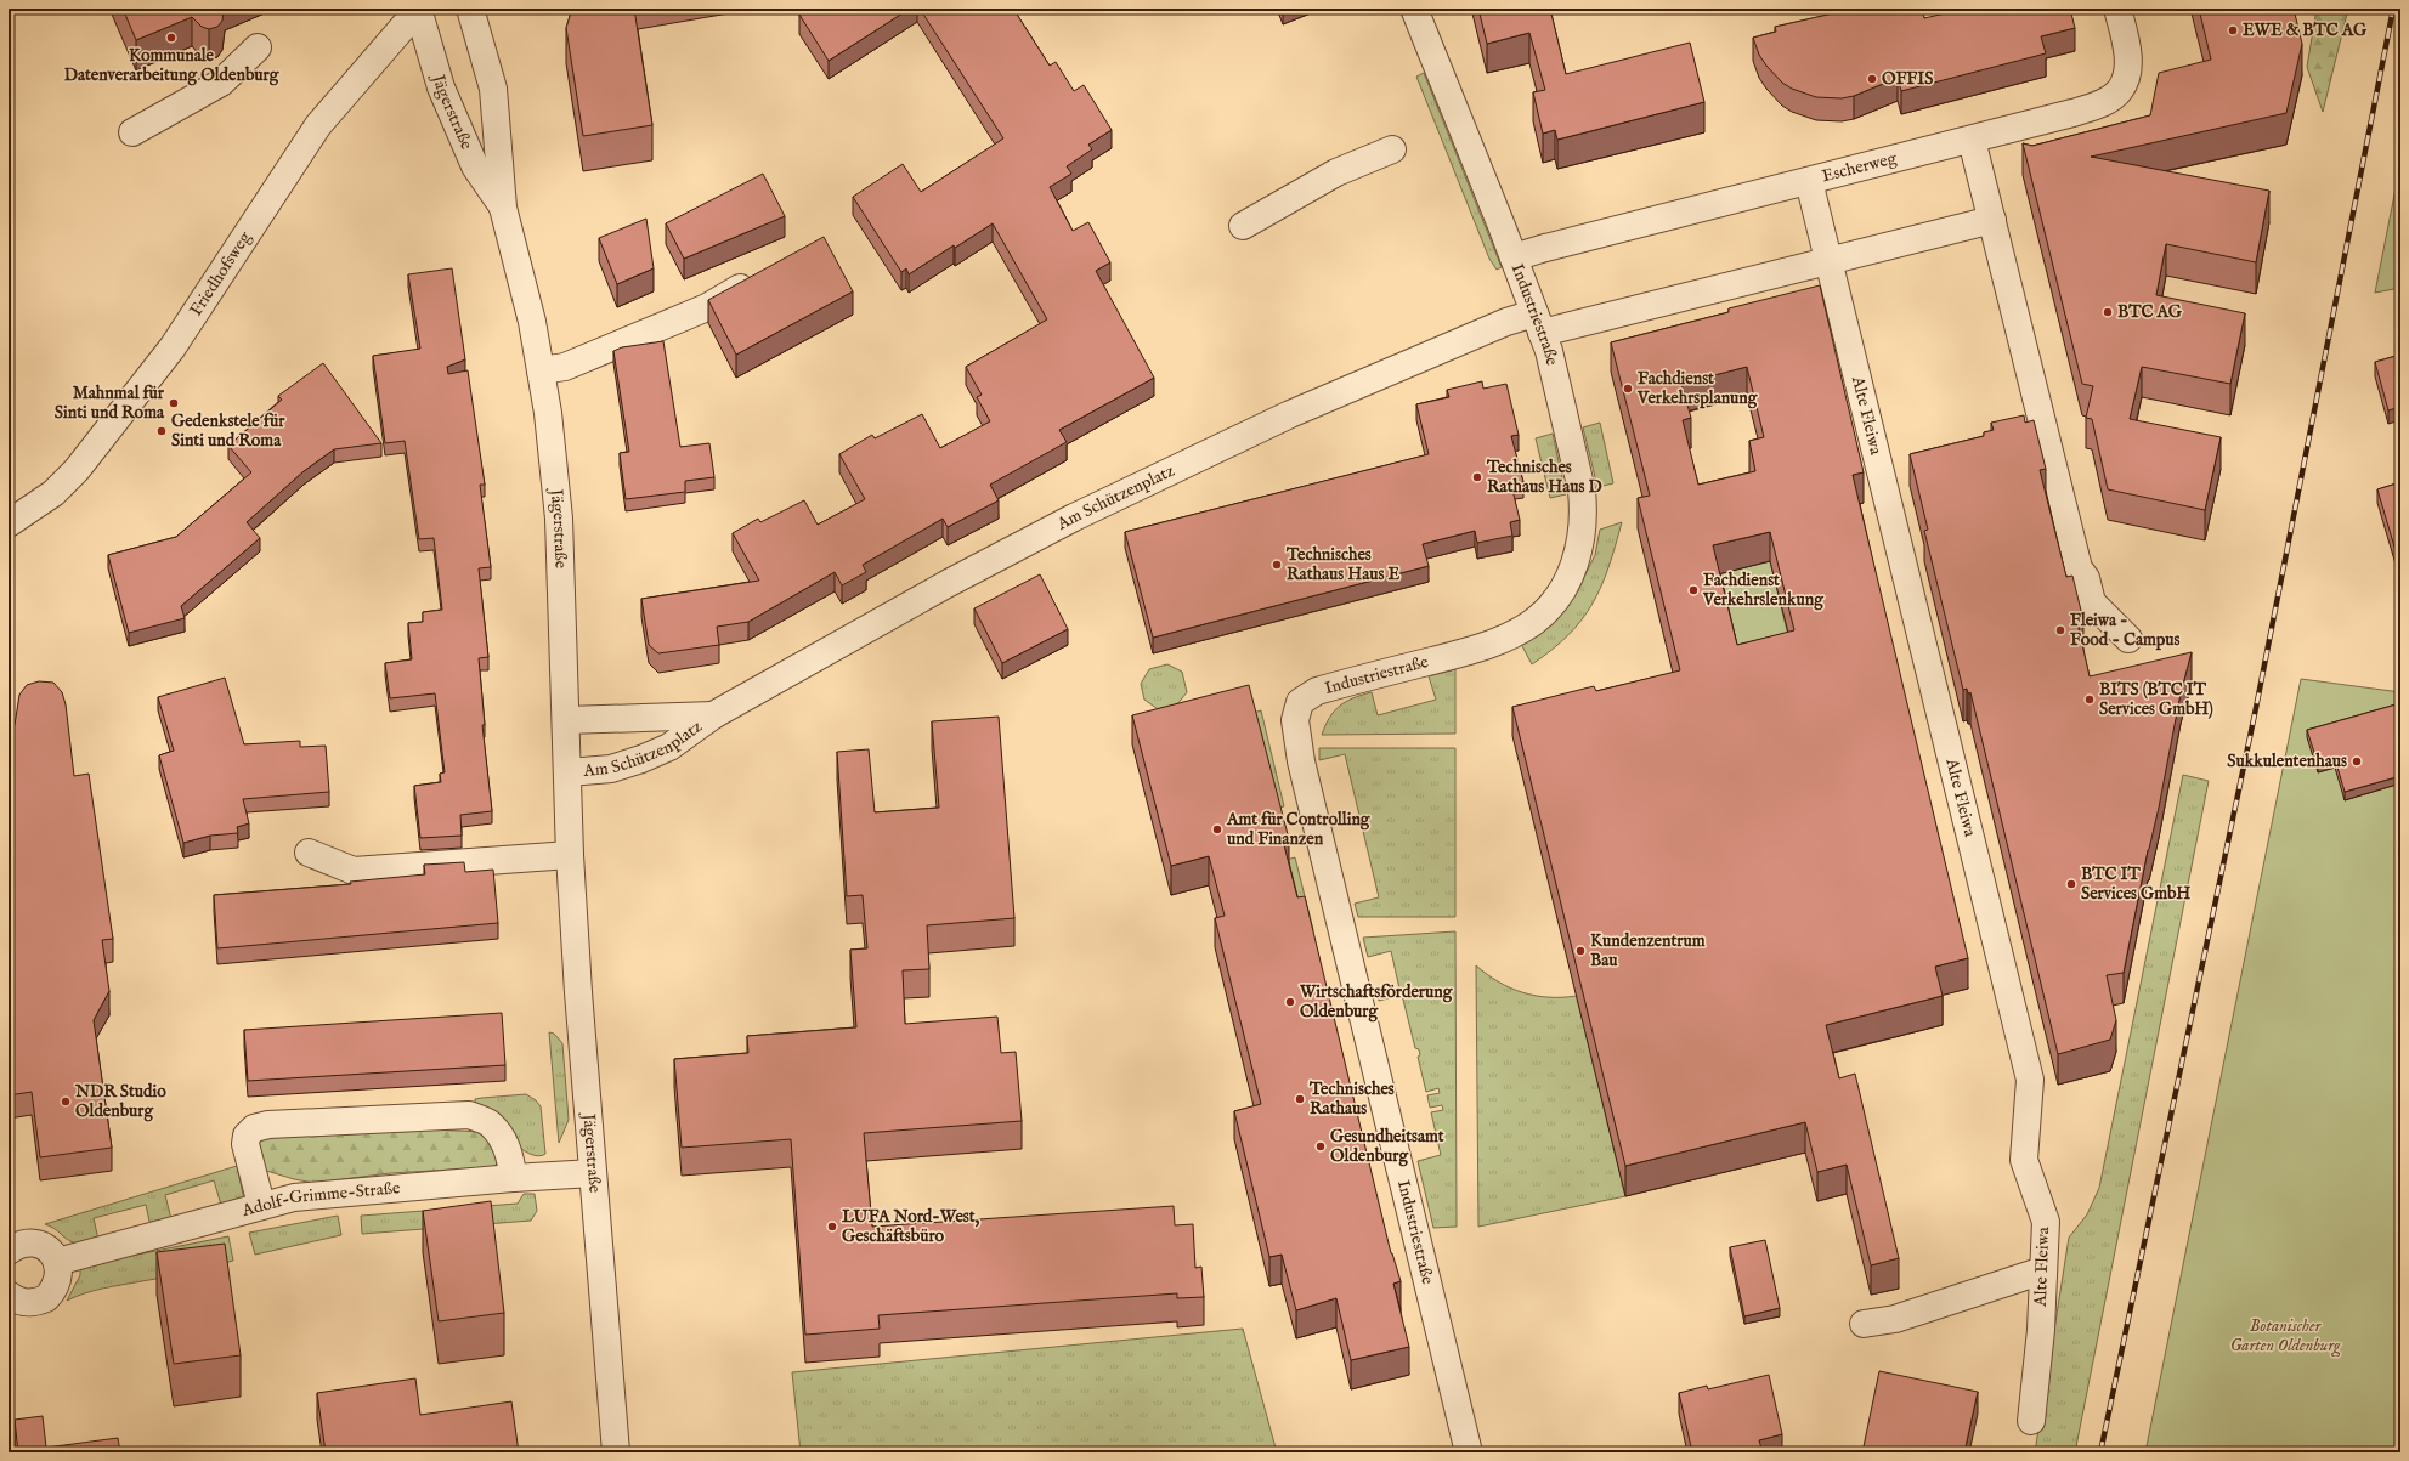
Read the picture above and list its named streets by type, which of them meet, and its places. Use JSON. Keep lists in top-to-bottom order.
{
  "streets": {
    "street": [
      "Jägerstraße",
      "Escherweg",
      "Friedhofsweg",
      "Industriestraße",
      "Alte Fleiwa",
      "Am Schützenplatz",
      "Adolf-Grimme-Straße"
    ]
  },
  "crossings": [
    ["Jägerstraße", "Friedhofsweg"],
    ["Jägerstraße", "Am Schützenplatz"],
    ["Jägerstraße", "Adolf-Grimme-Straße"],
    ["Escherweg", "Industriestraße"],
    ["Escherweg", "Alte Fleiwa"],
    ["Industriestraße", "Am Schützenplatz"],
    ["Alte Fleiwa", "Am Schützenplatz"]
  ],
  "parks": ["Botanischer Garten Oldenburg"],
  "places": [
    "EWE & BTC AG",
    "Kommunale Datenverarbeitung Oldenburg",
    "OFFIS",
    "BTC AG",
    "Fachdienst Verkehrsplanung",
    "Mahnmal für Sinti und Roma",
    "Gedenkstele für Sinti und Roma",
    "Technisches Rathaus Haus D",
    "Technisches Rathaus Haus E",
    "Fachdienst Verkehrslenkung",
    "Fleiwa - Food - Campus",
    "BITS (BTC IT Services GmbH)",
    "Sukkulentenhaus",
    "Amt für Controlling und Finanzen",
    "BTC IT Services GmbH",
    "Kundenzentrum Bau",
    "Wirtschaftsförderung Oldenburg",
    "Technisches Rathaus",
    "NDR Studio Oldenburg",
    "Gesundheitsamt Oldenburg",
    "LUFA Nord-West, Geschäftsbüro"
  ]
}
